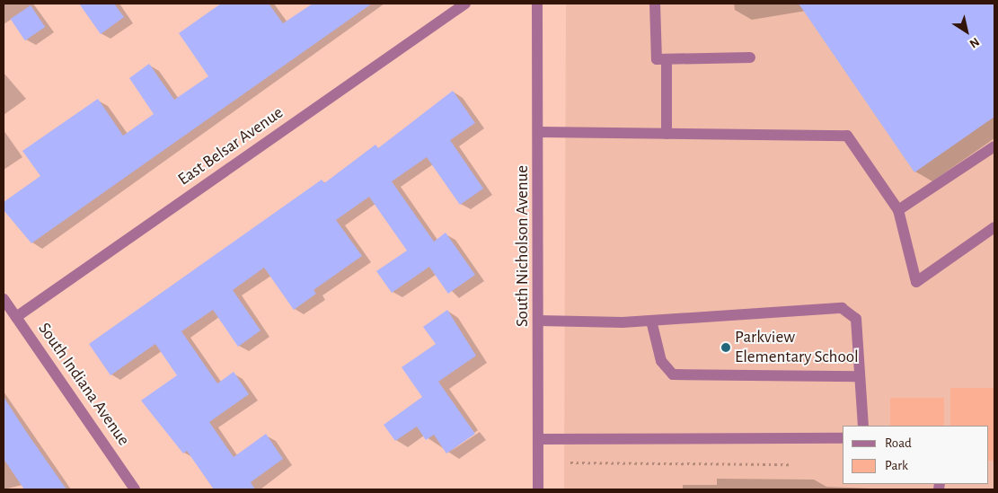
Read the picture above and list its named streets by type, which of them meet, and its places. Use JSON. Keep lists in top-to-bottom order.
{
  "streets": {
    "street": ["East Belsar Avenue", "South Nicholson Avenue", "South Indiana Avenue"]
  },
  "crossings": [
    ["East Belsar Avenue", "South Indiana Avenue"]
  ],
  "places": ["Parkview Elementary School"],
  "legend": ["Road", "Park"],
  "north": "bottom right"
}
